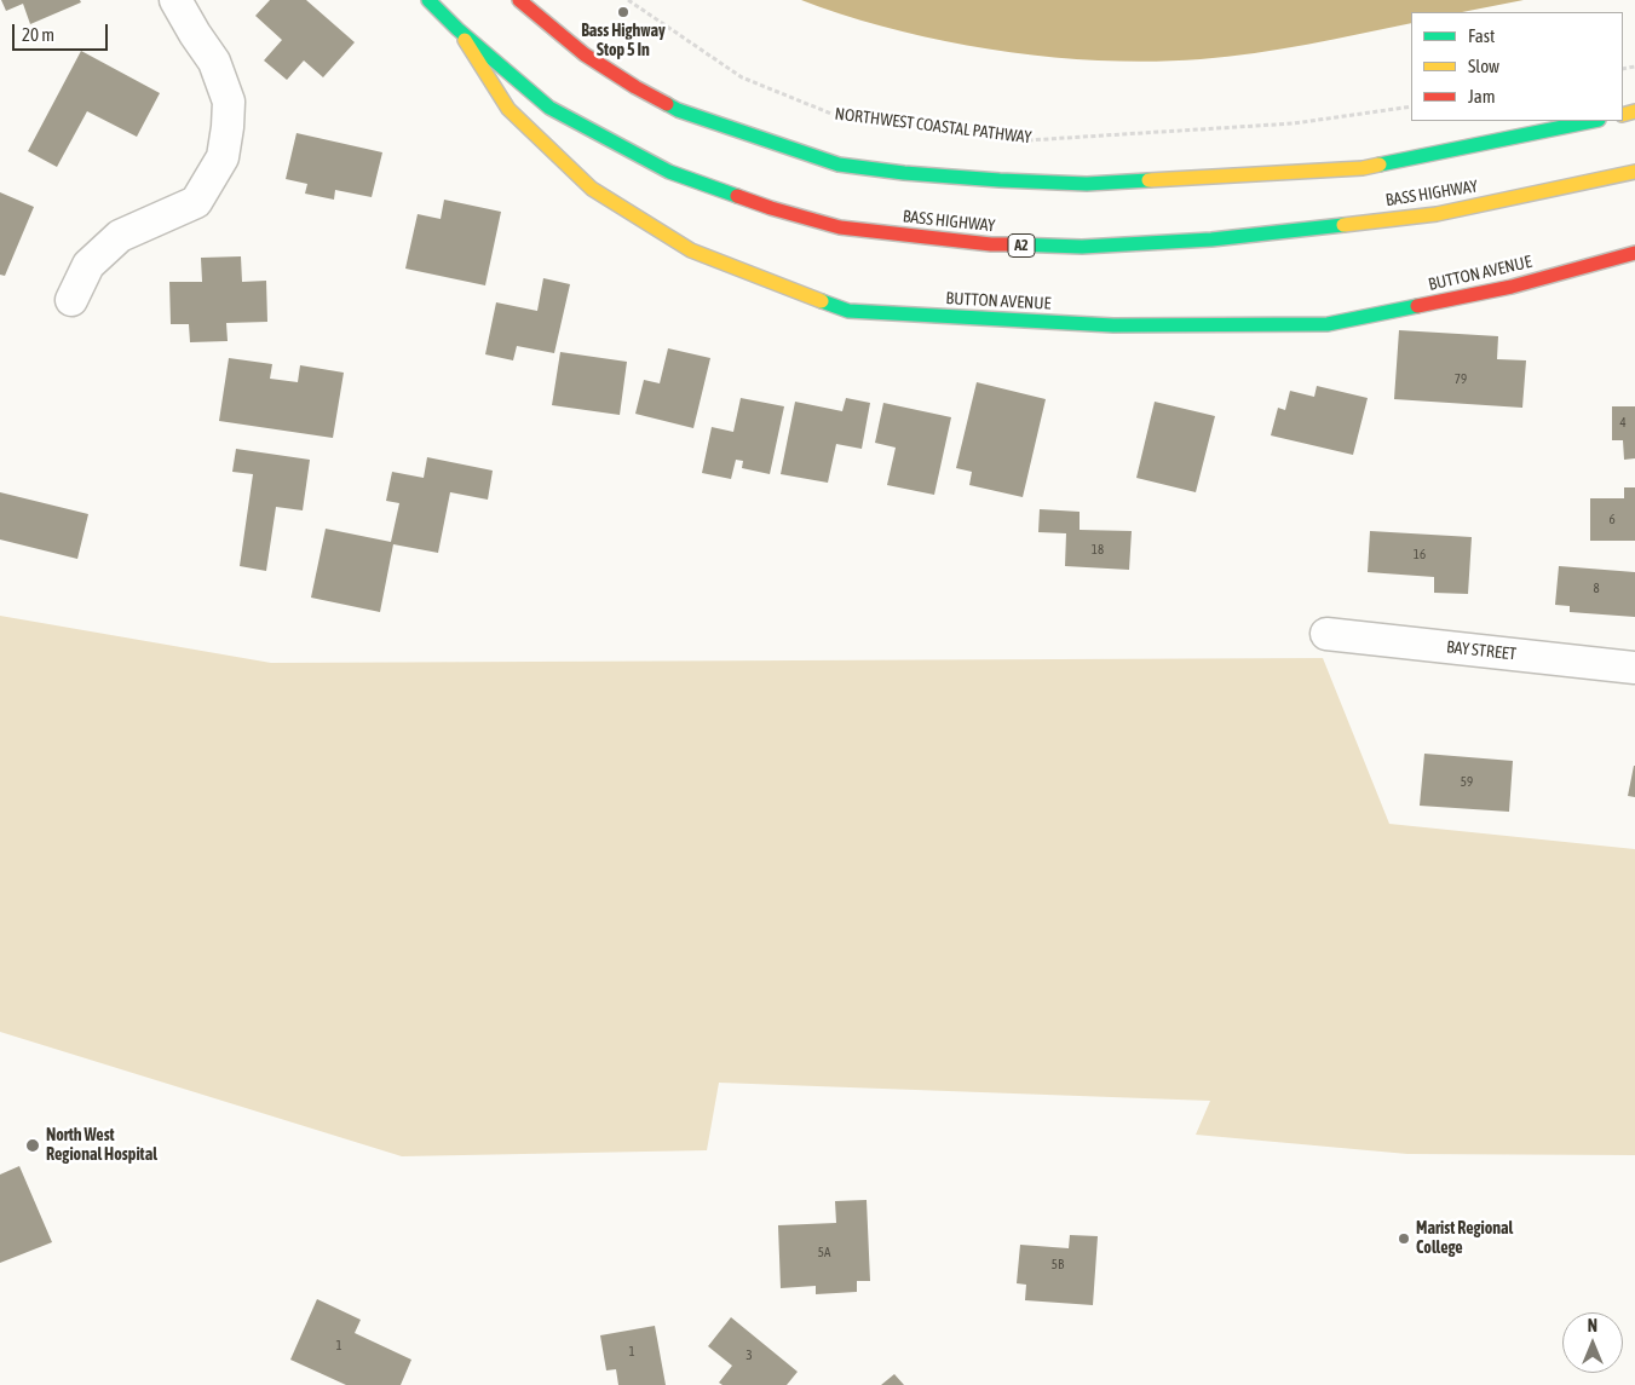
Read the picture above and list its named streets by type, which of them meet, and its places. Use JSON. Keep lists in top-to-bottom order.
{
  "streets": {
    "main road": ["BASS HIGHWAY", "A2", "BUTTON AVENUE"],
    "street": ["BAY STREET"],
    "path": ["NORTHWEST COASTAL PATHWAY"]
  },
  "crossings": [
    ["BASS HIGHWAY", "BUTTON AVENUE"]
  ],
  "places": ["Bass Highway Stop 5 In", "North West Regional Hospital", "Marist Regional College"],
  "house_numbers": [
    "79",
    "4",
    "6",
    "18",
    "16",
    "8",
    "59",
    "5A",
    "5B",
    "1",
    "1",
    "3"
  ],
  "legend": ["Fast", "Slow", "Jam"],
  "scale_bar": "20 m",
  "north": "top"
}
